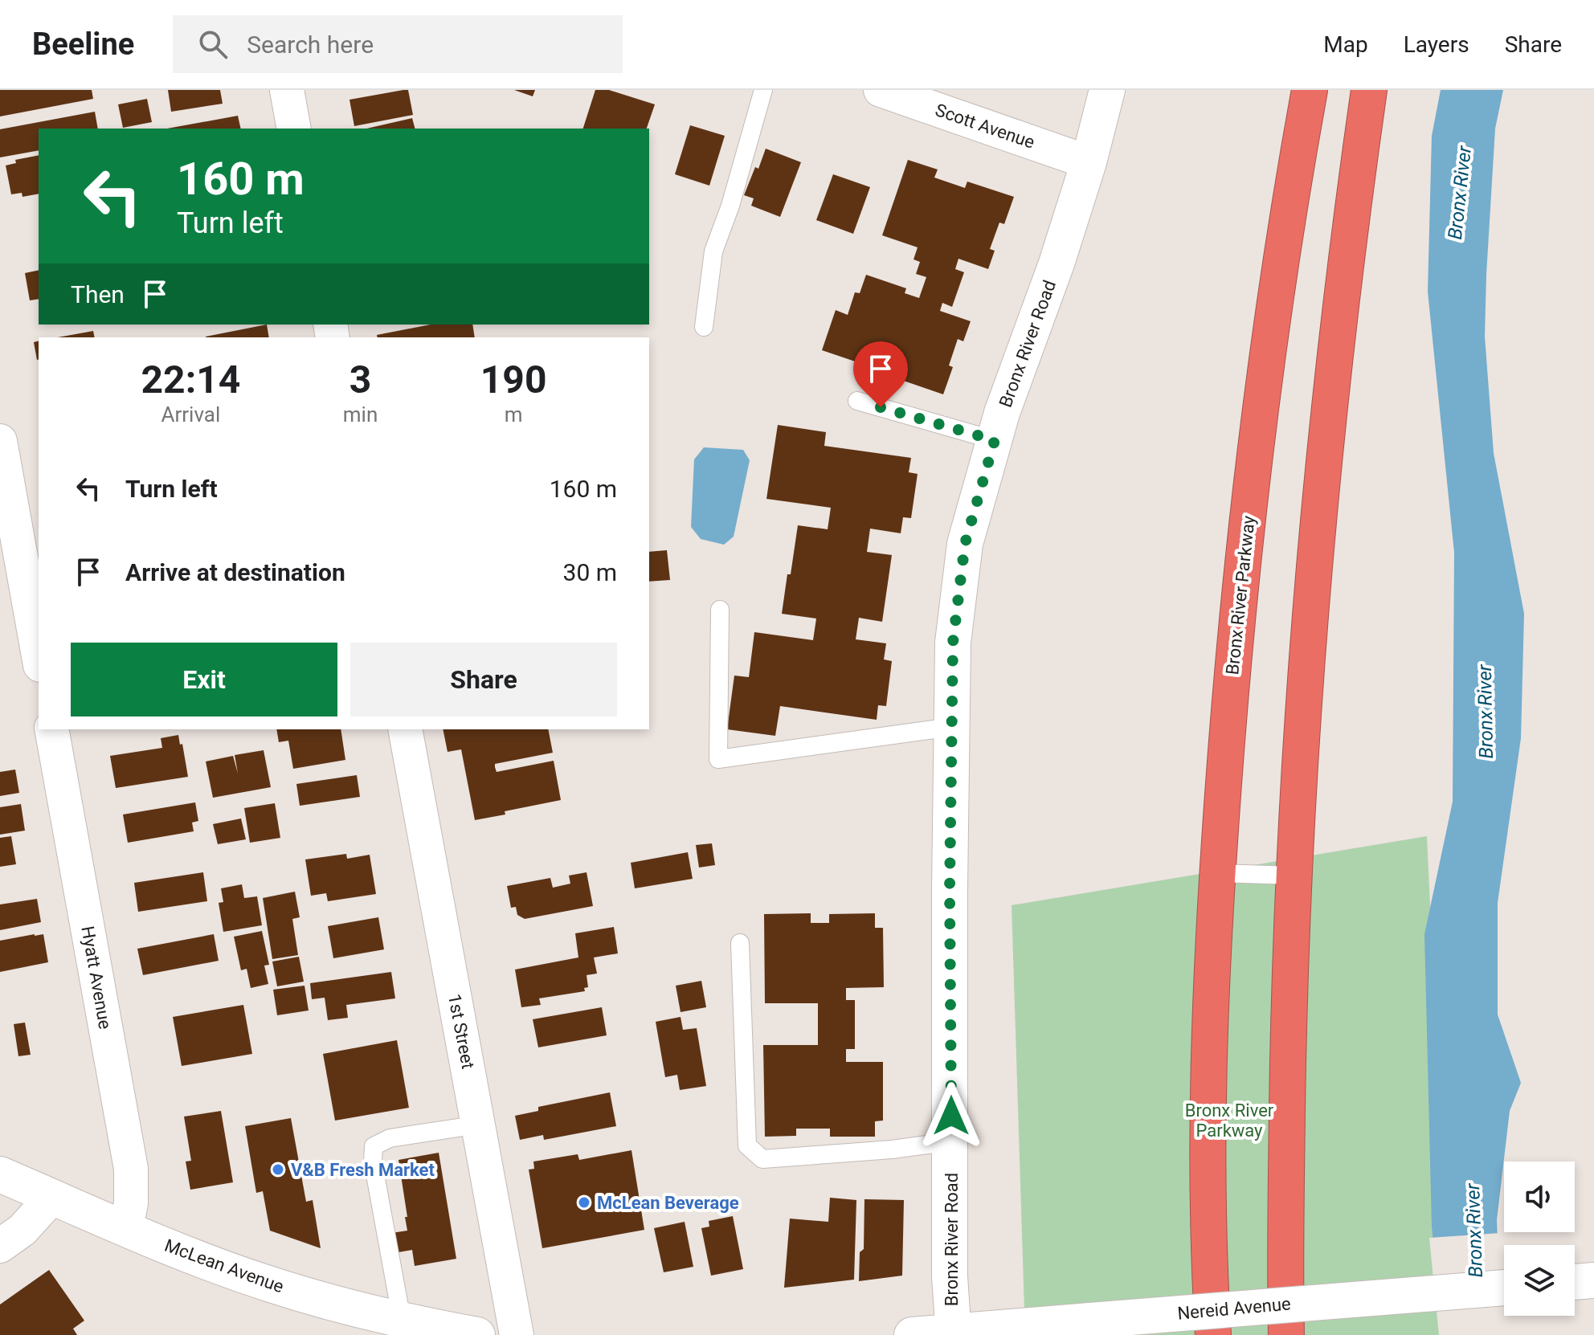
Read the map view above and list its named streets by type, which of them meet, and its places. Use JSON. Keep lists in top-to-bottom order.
{
  "streets": {
    "highway": ["Bronx River Parkway"],
    "street": [
      "Scott Avenue",
      "Bronx River Road",
      "Hyatt Avenue",
      "1st Street",
      "McLean Avenue",
      "Nereid Avenue"
    ]
  },
  "crossings": [
    ["Scott Avenue", "Bronx River Road"],
    ["Bronx River Road", "Nereid Avenue"],
    ["Hyatt Avenue", "McLean Avenue"]
  ],
  "water": ["Bronx River"],
  "parks": ["Bronx River Parkway"],
  "places": ["V&B Fresh Market", "McLean Beverage"],
  "page": {
    "header": "Beeline",
    "search": "Search here",
    "nav": ["Map", "Layers", "Share"],
    "turn": ["160 m", "Turn left"],
    "then": "Then",
    "eta": [
      "22:14",
      "Arrival",
      "3",
      "min",
      "190",
      "m"
    ],
    "list": [
      {
        "name": "Turn left",
        "value": "160 m"
      },
      {
        "name": "Arrive at destination",
        "value": "30 m"
      }
    ],
    "buttons": ["Exit", "Share"]
  }
}
